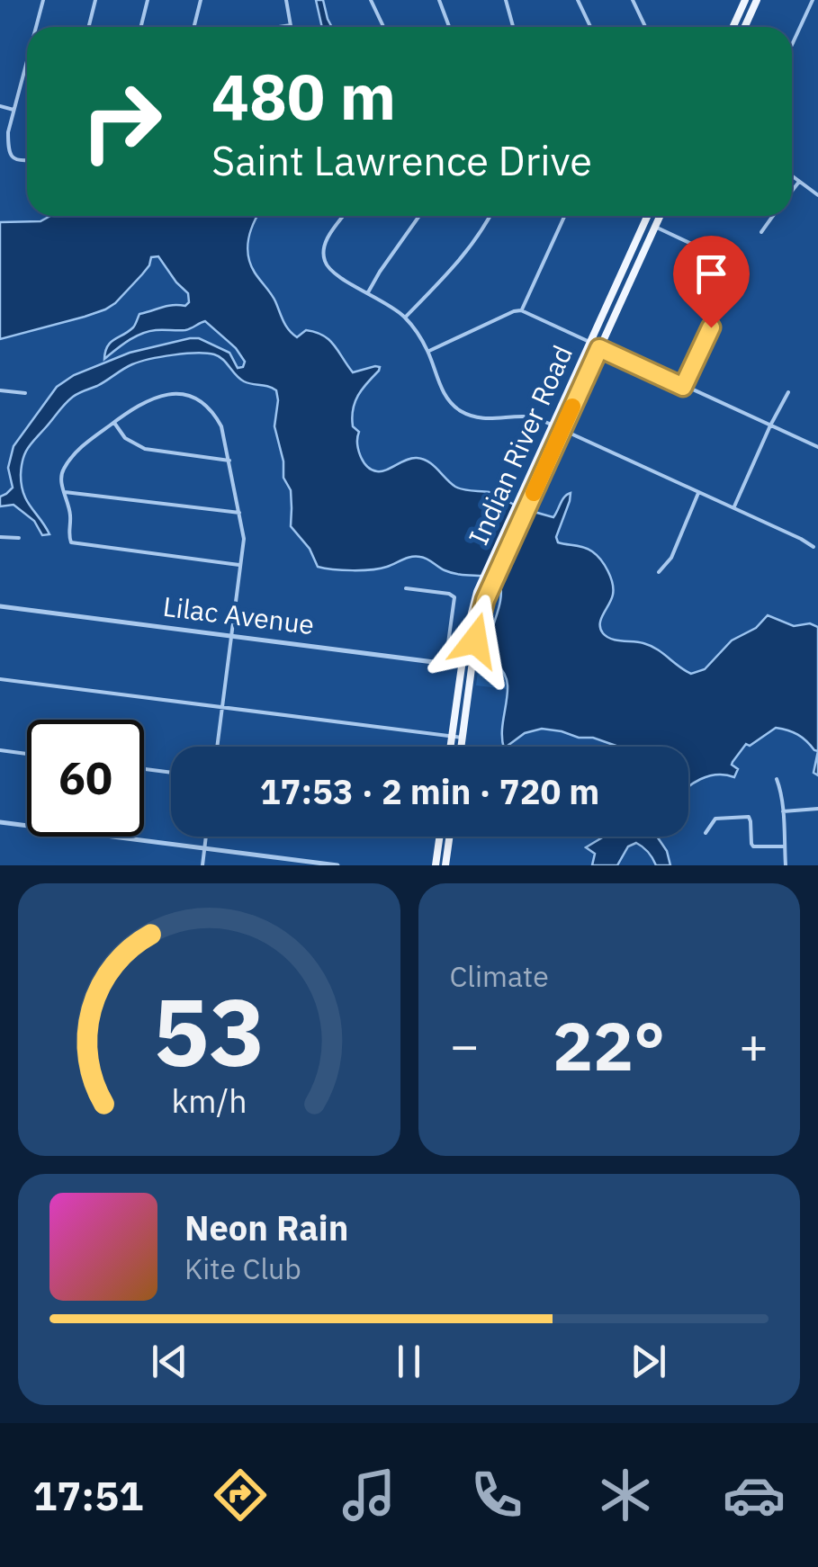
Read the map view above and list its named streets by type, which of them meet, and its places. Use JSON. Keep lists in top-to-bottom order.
{
  "streets": {
    "main road": ["Indian River Road"],
    "street": ["Lilac Avenue"]
  },
  "crossings": [
    ["Indian River Road", "Lilac Avenue"]
  ],
  "page": {
    "turn": ["480 m", "Saint Lawrence Drive"],
    "limit": "60",
    "trip": "17:53 · 2 min · 720 m",
    "tile": "Climate",
    "heat": ["−", "22°", "+"],
    "song": ["Neon Rain", "Kite Club"],
    "tabs": "17:51",
    "gauge": ["53", "km/h"]
  }
}
